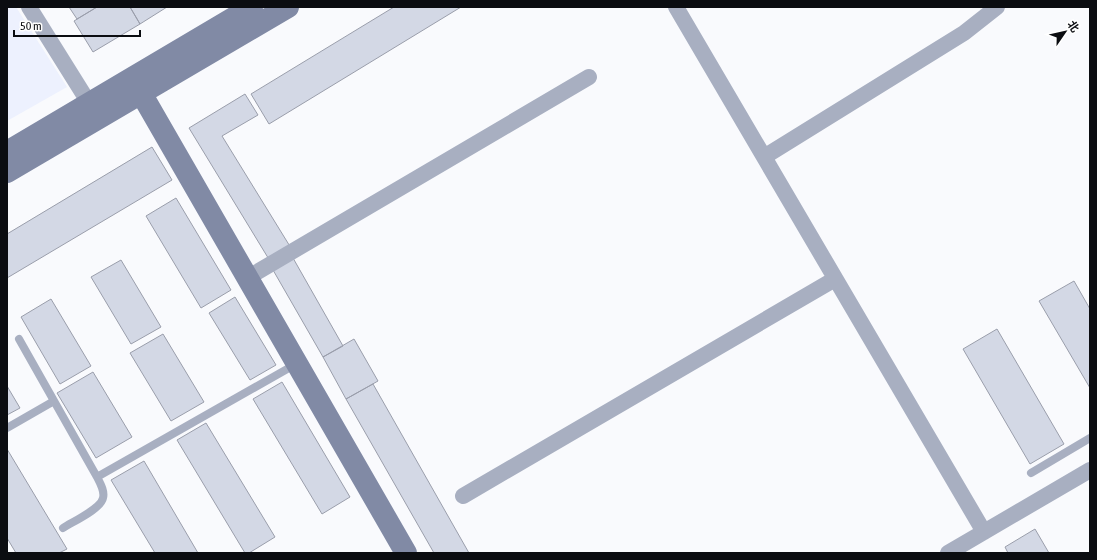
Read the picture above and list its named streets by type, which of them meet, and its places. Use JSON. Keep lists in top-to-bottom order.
{
  "scale_bar": "50 m",
  "north": "top right"
}
